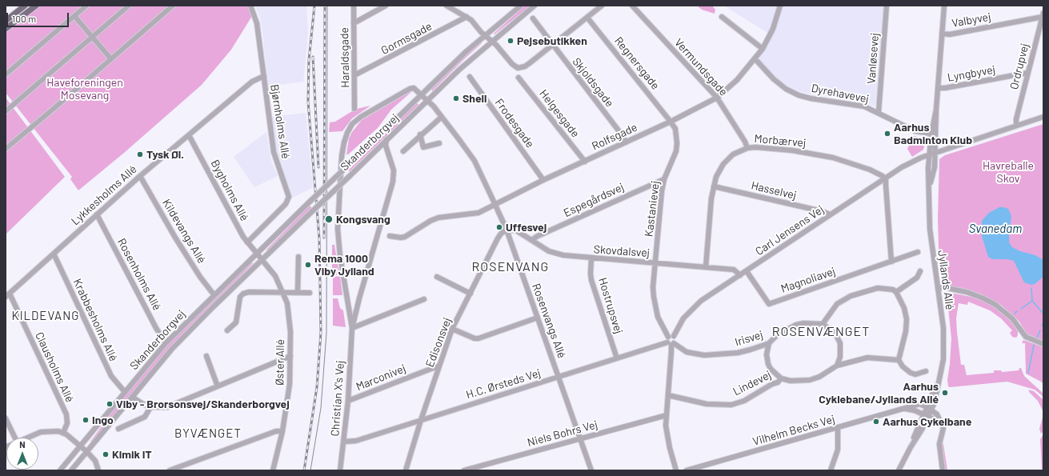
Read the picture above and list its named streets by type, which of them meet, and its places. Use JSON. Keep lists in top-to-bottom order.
{
  "streets": {
    "street": [
      "Valbyvej",
      "Gormsgade",
      "Haraldsgade",
      "Vanløsevej",
      "Regnersgade",
      "Ordrupvej",
      "Vermundsgade",
      "Lyngbyvej",
      "Skjoldsgade",
      "Dyrehavevej",
      "Helgesgade",
      "Bjørnholms Allé",
      "Frodesgade",
      "Rolfsgade",
      "Morbærvej",
      "Skanderborgvej",
      "Bygholms Allé",
      "Hasselvej",
      "Lykkesholms Allé",
      "Espegårdsvej",
      "Kastanievej",
      "Carl Jensens Vej",
      "Kildevangs Allé",
      "Skovdalsvej",
      "Rosenholms Allé",
      "Magnoliavej",
      "Jyllands Allé",
      "Hostrupsvej",
      "Krabbesholms Allé",
      "Rosenvangs Allé",
      "Irisvej",
      "Edisonsvej",
      "Øster Allé",
      "Clausholms Allé",
      "Marconivej",
      "Lindevej",
      "H.C. Ørsteds Vej",
      "Christian X's Vej",
      "Vilhelm Becks Vej",
      "Niels Bohrs Vej"
    ]
  },
  "crossings": [
    ["Valbyvej", "Ordrupvej"],
    ["Valbyvej", "Jyllands Allé"],
    ["Gormsgade", "Haraldsgade"],
    ["Vanløsevej", "Dyrehavevej"],
    ["Regnersgade", "Rolfsgade"],
    ["Regnersgade", "Kastanievej"],
    ["Ordrupvej", "Lyngbyvej"],
    ["Ordrupvej", "Carl Jensens Vej"],
    ["Vermundsgade", "Rolfsgade"],
    ["Vermundsgade", "Morbærvej"],
    ["Lyngbyvej", "Jyllands Allé"],
    ["Skjoldsgade", "Rolfsgade"],
    ["Dyrehavevej", "Rolfsgade"],
    ["Dyrehavevej", "Jyllands Allé"],
    ["Helgesgade", "Rolfsgade"],
    ["Bjørnholms Allé", "Bygholms Allé"],
    ["Bjørnholms Allé", "Lykkesholms Allé"],
    ["Frodesgade", "Rolfsgade"],
    ["Rolfsgade", "Kastanievej"],
    ["Rolfsgade", "Rosenvangs Allé"],
    ["Morbærvej", "Hasselvej"],
    ["Morbærvej", "Carl Jensens Vej"],
    ["Morbærvej", "Skovdalsvej"],
    ["Skanderborgvej", "Bygholms Allé"],
    ["Skanderborgvej", "Kildevangs Allé"],
    ["Skanderborgvej", "Rosenholms Allé"],
    ["Skanderborgvej", "Krabbesholms Allé"],
    ["Skanderborgvej", "Rosenvangs Allé"],
    ["Skanderborgvej", "Øster Allé"],
    ["Skanderborgvej", "Christian X's Vej"],
    ["Bygholms Allé", "Lykkesholms Allé"],
    ["Hasselvej", "Carl Jensens Vej"],
    ["Lykkesholms Allé", "Kildevangs Allé"],
    ["Lykkesholms Allé", "Rosenholms Allé"],
    ["Lykkesholms Allé", "Krabbesholms Allé"],
    ["Lykkesholms Allé", "Clausholms Allé"],
    ["Espegårdsvej", "Kastanievej"],
    ["Espegårdsvej", "Skovdalsvej"],
    ["Kastanievej", "Skovdalsvej"],
    ["Carl Jensens Vej", "Skovdalsvej"],
    ["Carl Jensens Vej", "Magnoliavej"],
    ["Carl Jensens Vej", "Jyllands Allé"],
    ["Skovdalsvej", "Hostrupsvej"],
    ["Skovdalsvej", "Rosenvangs Allé"],
    ["Skovdalsvej", "Edisonsvej"],
    ["Jyllands Allé", "Vilhelm Becks Vej"],
    ["Hostrupsvej", "H.C. Ørsteds Vej"],
    ["Rosenvangs Allé", "Edisonsvej"],
    ["Rosenvangs Allé", "H.C. Ørsteds Vej"],
    ["Rosenvangs Allé", "Christian X's Vej"],
    ["Rosenvangs Allé", "Niels Bohrs Vej"],
    ["Irisvej", "Lindevej"],
    ["Irisvej", "H.C. Ørsteds Vej"],
    ["Edisonsvej", "Marconivej"],
    ["Edisonsvej", "H.C. Ørsteds Vej"],
    ["Marconivej", "Christian X's Vej"],
    ["H.C. Ørsteds Vej", "Christian X's Vej"]
  ],
  "districts": [
    "ROSENVANG",
    "KILDEVANG",
    "ROSENVÆNGET",
    "BYVÆNGET"
  ],
  "water": ["Svanedam"],
  "parks": ["Haveforeningen Mosevang", "Havreballe Skov"],
  "places": [
    "Pejsebutikken",
    "Shell",
    "Aarhus Badminton Klub",
    "Tysk Øl.",
    "Kongsvang",
    "Uffesvej",
    "Rema 1000 Viby Jylland",
    "Aarhus Cyklebane/Jyllands Allé",
    "Viby - Brorsonsvej/Skanderborgvej",
    "Ingo",
    "Aarhus Cykelbane",
    "Kimik IT"
  ],
  "scale_bar": "100 m",
  "north": "top"
}
